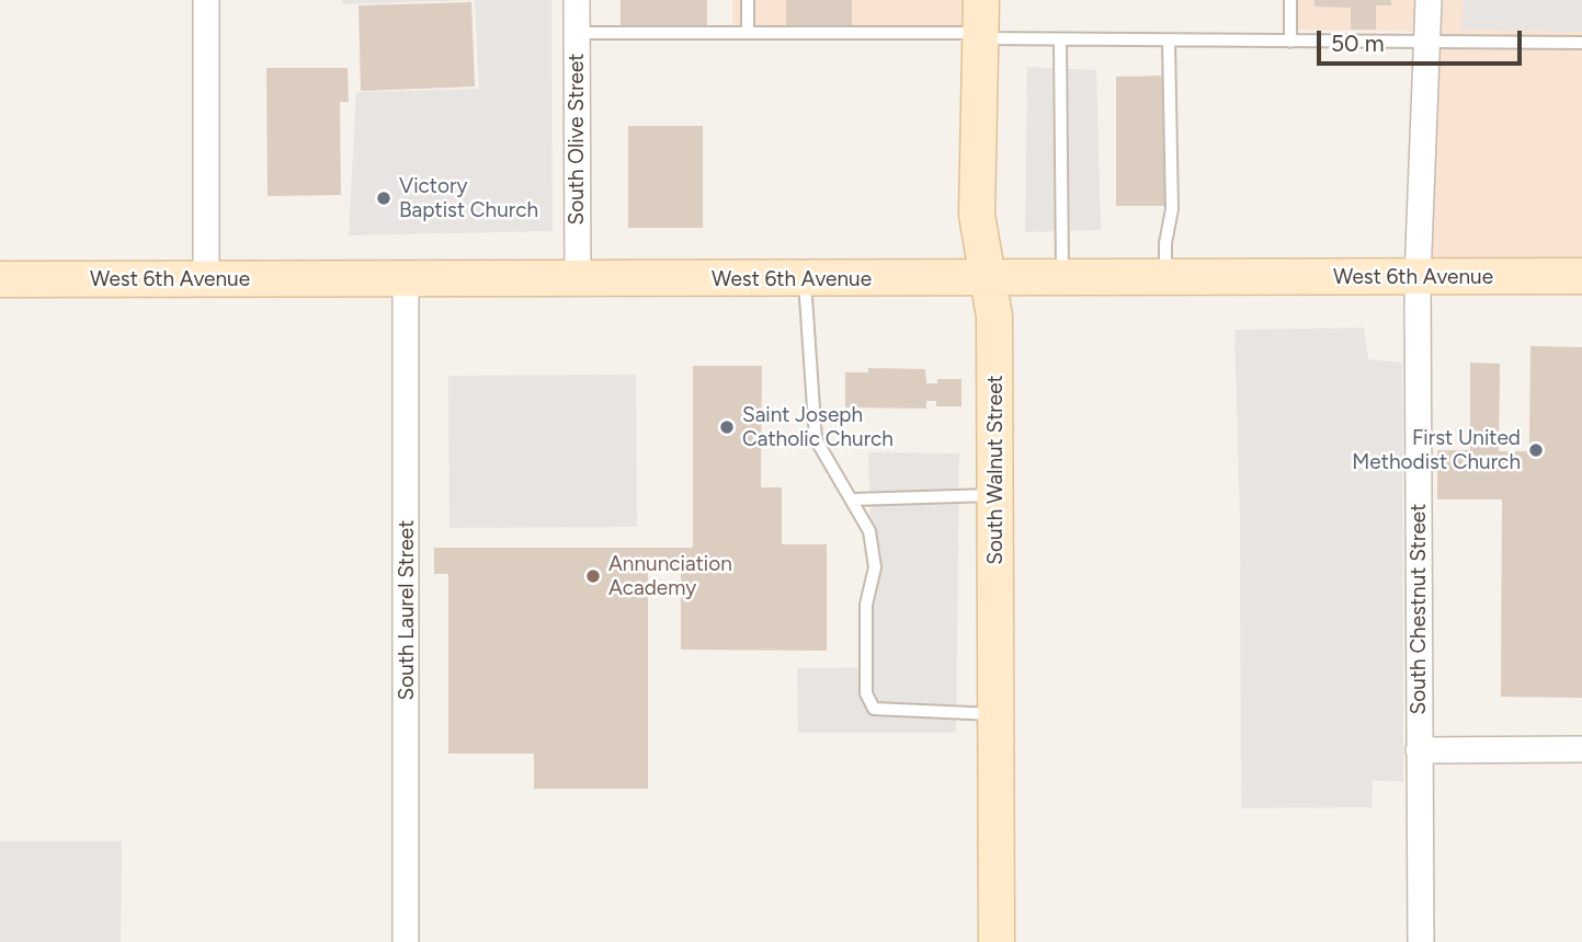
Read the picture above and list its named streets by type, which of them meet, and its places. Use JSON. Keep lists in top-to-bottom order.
{
  "streets": {
    "main road": ["West 6th Avenue", "South Walnut Street"],
    "street": ["South Olive Street", "South Chestnut Street", "South Laurel Street"]
  },
  "crossings": [
    ["South Olive Street", "West 6th Avenue"],
    ["West 6th Avenue", "South Walnut Street"],
    ["West 6th Avenue", "South Chestnut Street"],
    ["West 6th Avenue", "South Laurel Street"]
  ],
  "places": [
    "Victory Baptist Church",
    "Saint Joseph Catholic Church",
    "First United Methodist Church",
    "Annunciation Academy"
  ],
  "scale_bar": "50 m"
}
